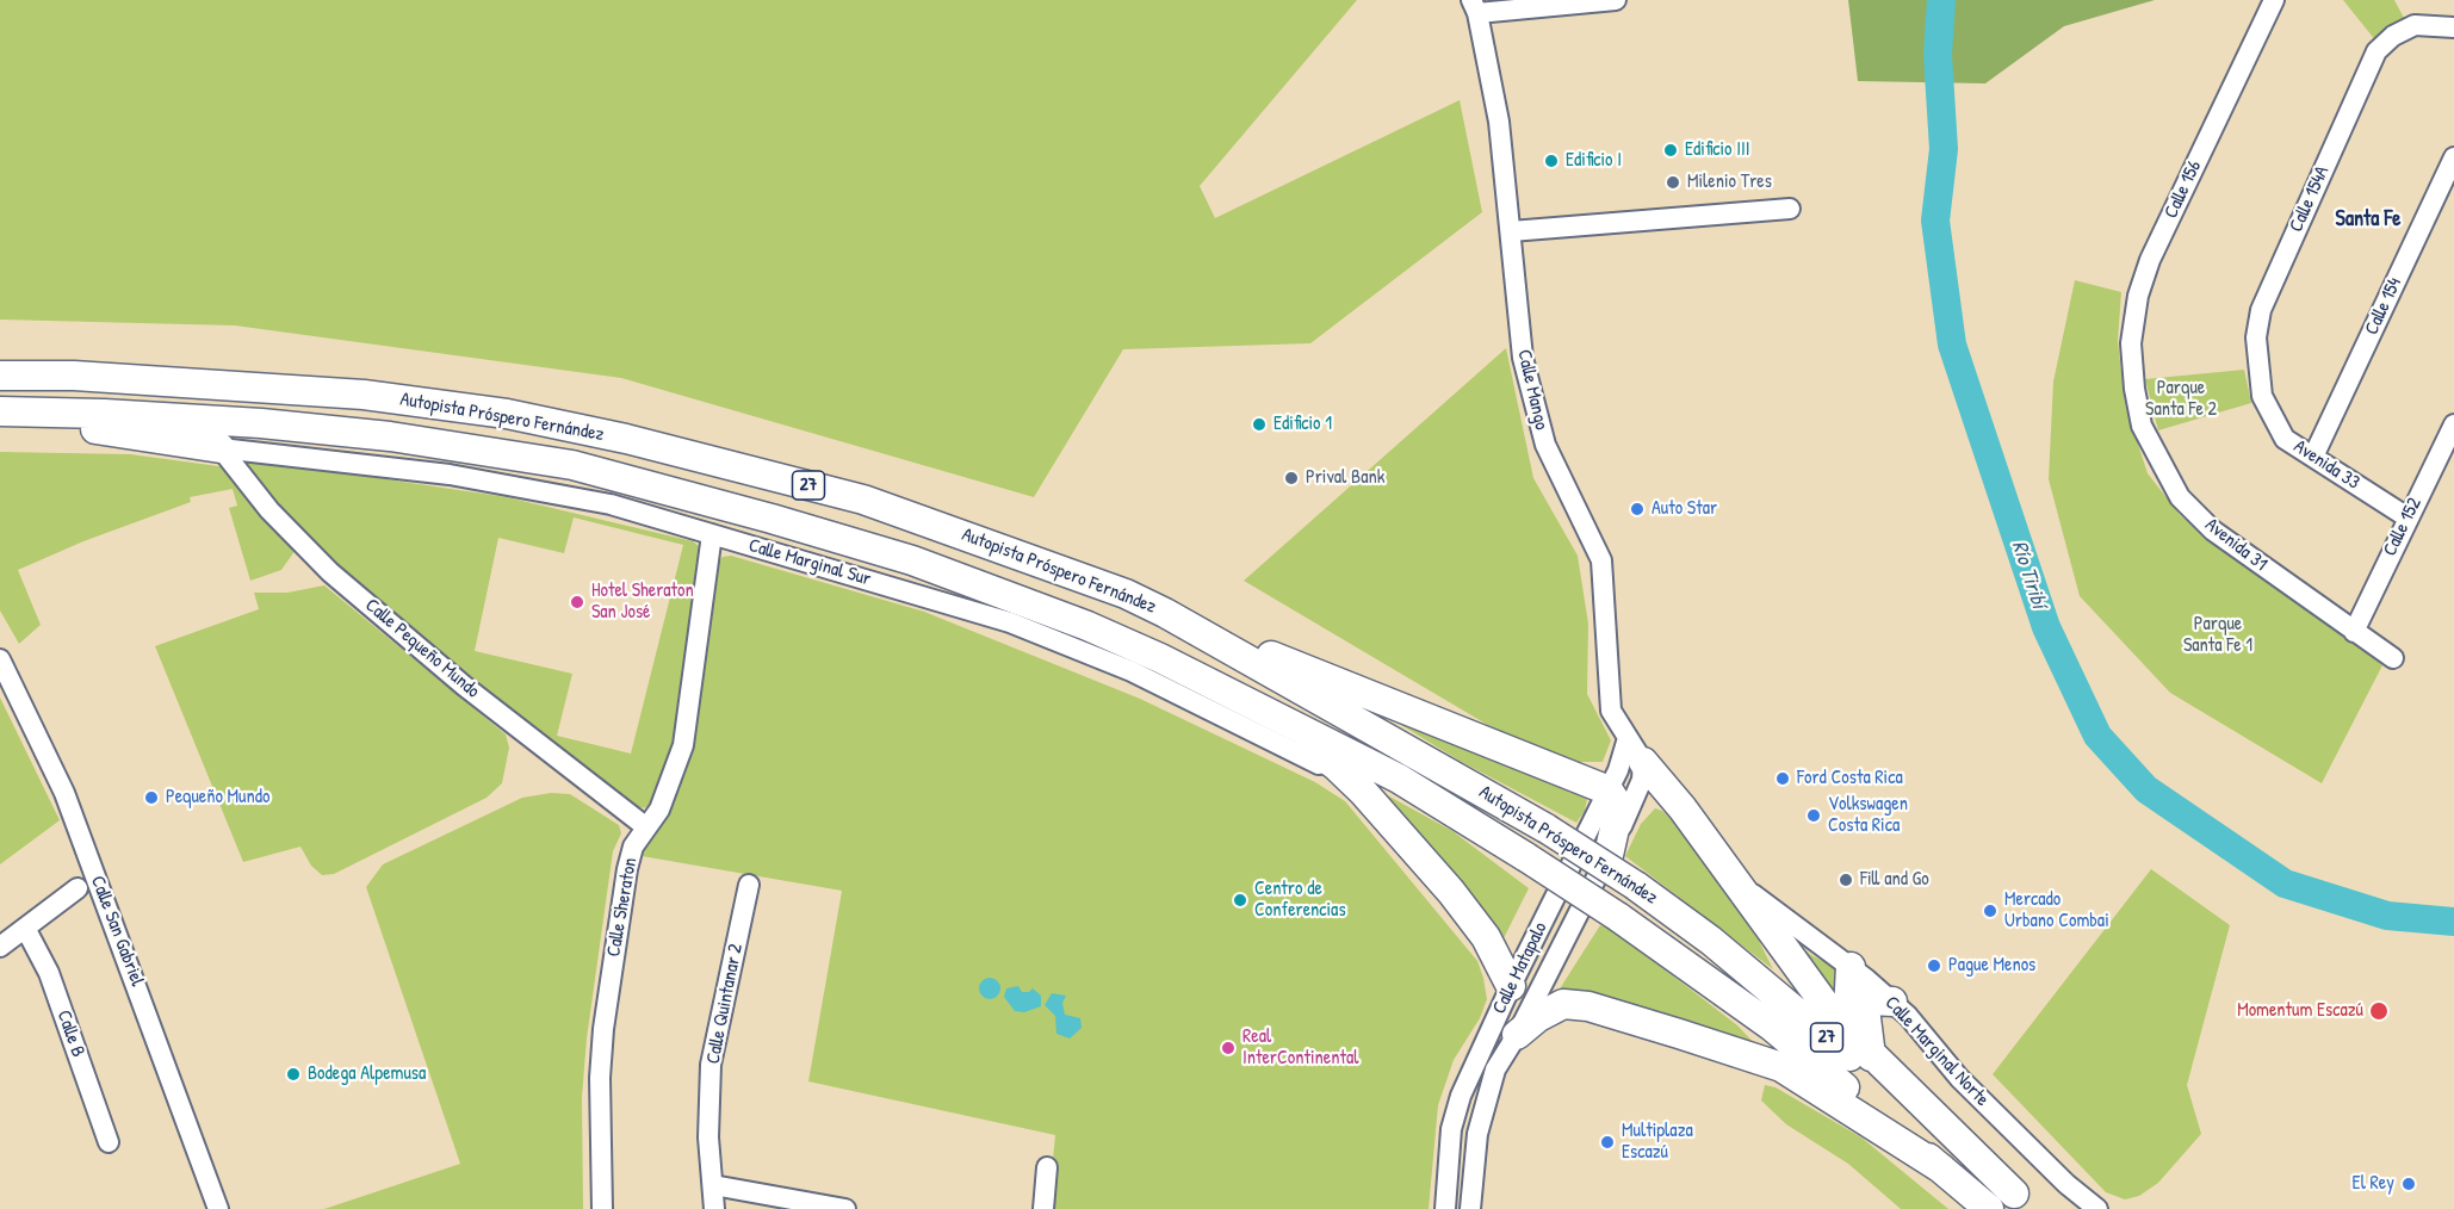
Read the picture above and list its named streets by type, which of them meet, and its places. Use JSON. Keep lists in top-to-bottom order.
{
  "streets": {
    "highway": ["Autopista Próspero Fernández", "27"],
    "street": [
      "Calle 156",
      "Calle 154A",
      "Calle 154",
      "Calle Mango",
      "Avenida 33",
      "Calle 152",
      "Avenida 31",
      "Calle Marginal Sur",
      "Calle Pequeño Mundo",
      "Calle Sheraton",
      "Calle San Gabriel",
      "Calle Matapalo",
      "Calle Quintanar 2",
      "Calle B",
      "Calle Marginal Norte"
    ]
  },
  "crossings": [
    ["Calle 156", "Avenida 31"],
    ["Calle 154A", "Avenida 33"],
    ["Calle 154", "Avenida 33"],
    ["Calle Mango", "Calle Matapalo"],
    ["Avenida 33", "Calle 152"],
    ["Calle 152", "Avenida 31"],
    ["Calle Marginal Sur", "Calle Pequeño Mundo"],
    ["Calle Marginal Sur", "Calle Sheraton"],
    ["Calle Pequeño Mundo", "Calle Sheraton"]
  ],
  "districts": ["Santa Fe"],
  "water": ["Río Tiribí"],
  "parks": ["Parque Santa Fe 2", "Parque Santa Fe 1"],
  "places": [
    "Edificio III",
    "Edificio I",
    "Milenio Tres",
    "Edificio 1",
    "Prival Bank",
    "Auto Star",
    "Hotel Sheraton San José",
    "Ford Costa Rica",
    "Pequeño Mundo",
    "Volkswagen Costa Rica",
    "Fill and Go",
    "Centro de Conferencias",
    "Mercado Urbano Combai",
    "Pague Menos",
    "Momentum Escazú",
    "Real InterContinental",
    "Bodega Alpemusa",
    "Multiplaza Escazú",
    "El Rey"
  ]
}
